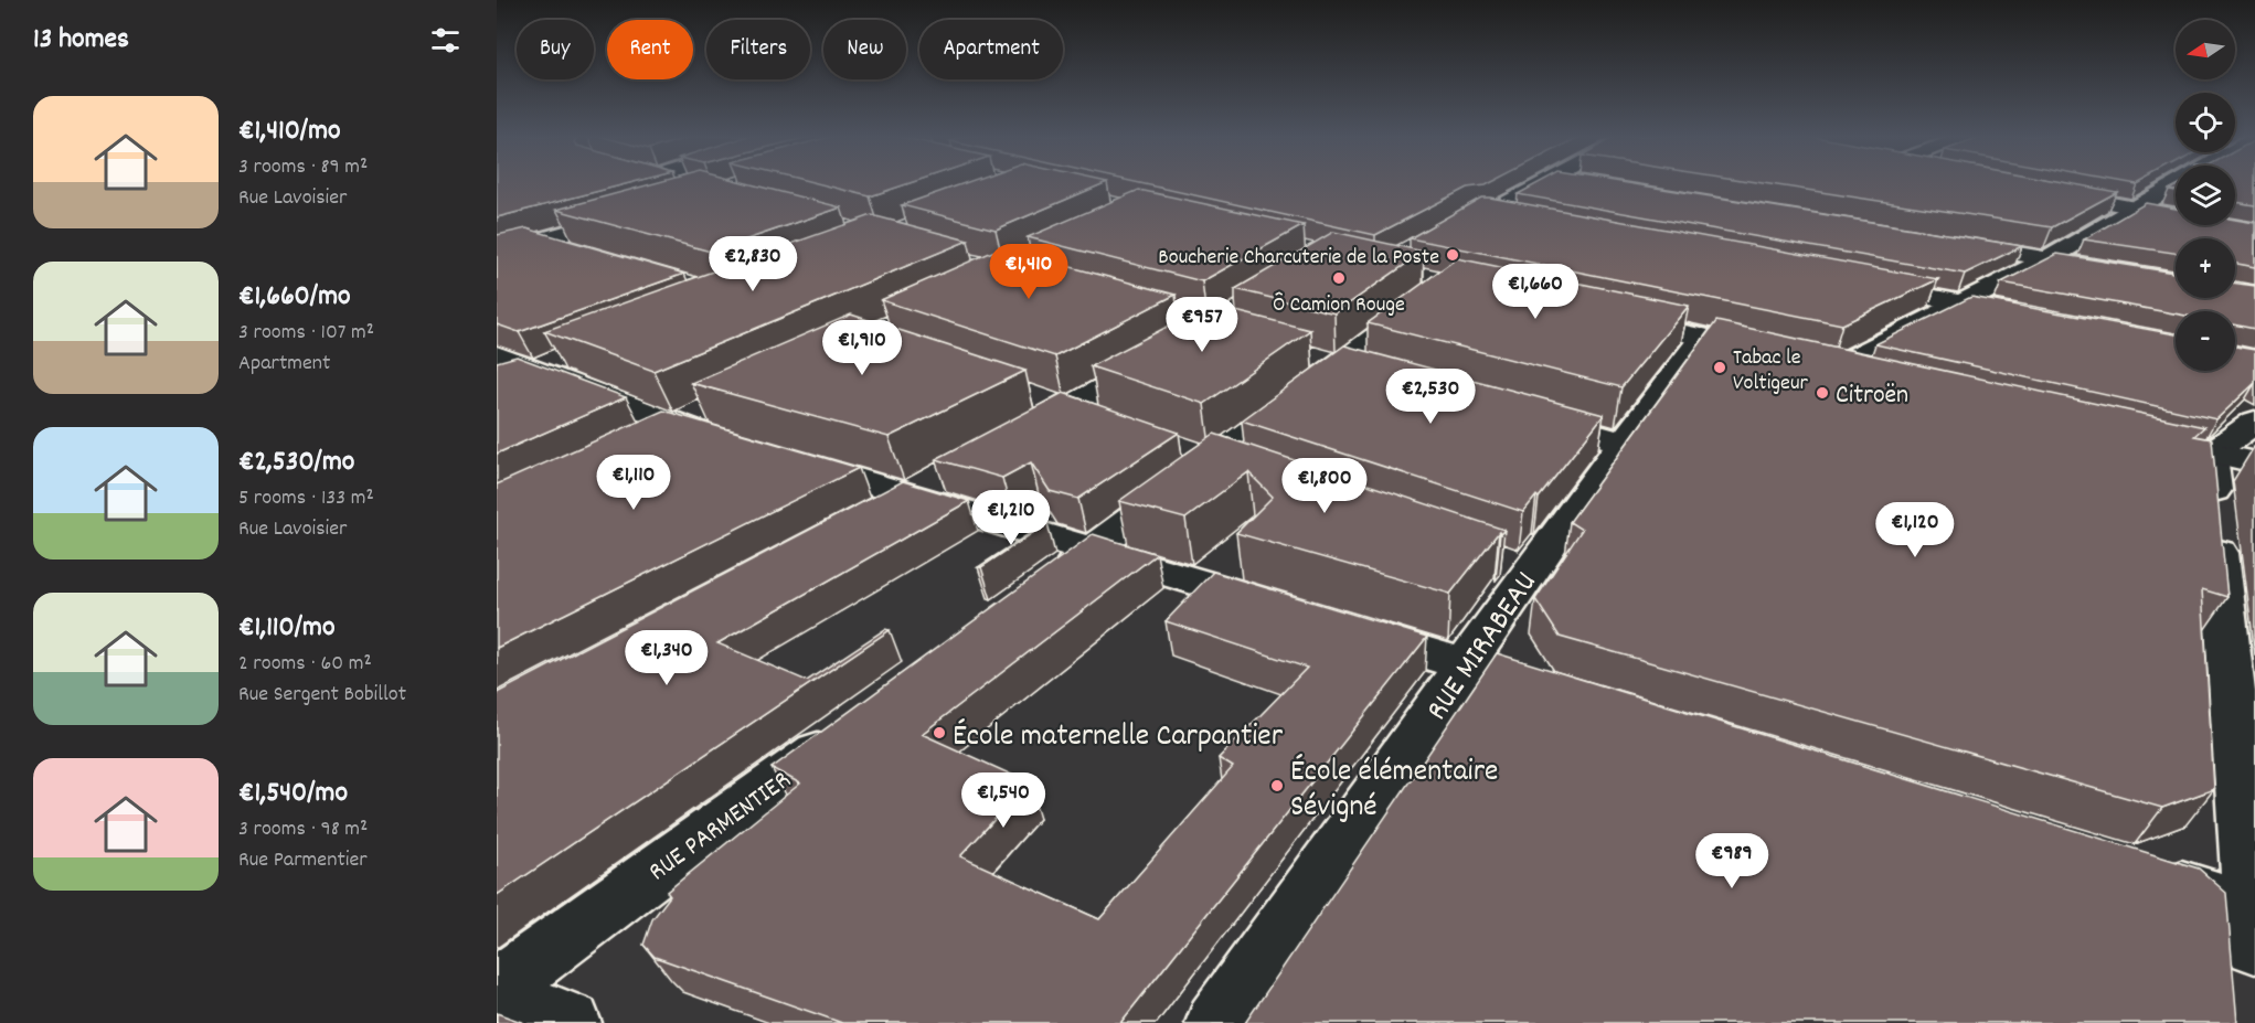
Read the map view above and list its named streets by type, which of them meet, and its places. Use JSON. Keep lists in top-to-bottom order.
{
  "streets": {
    "street": ["RUE MIRABEAU", "RUE PARMENTIER"]
  },
  "places": [
    "Boucherie Charcuterie de la Poste",
    "Ô Camion Rouge",
    "Tabac le Voltigeur",
    "Citroën",
    "École maternelle Carpantier",
    "École élémentaire Sévigné"
  ],
  "north": "left",
  "page": {
    "heading": "13 homes",
    "map_buttons": ["+", "−"],
    "chip": [
      "Buy",
      "Rent",
      "Filters",
      "New",
      "Apartment"
    ],
    "list": [
      {
        "name": "€1,410/mo",
        "note": "3 rooms · 89 m² · Rue Lavoisier"
      },
      {
        "name": "€1,660/mo",
        "note": "3 rooms · 107 m² · Apartment"
      },
      {
        "name": "€2,530/mo",
        "note": "5 rooms · 133 m² · Rue Lavoisier"
      },
      {
        "name": "€1,110/mo",
        "note": "2 rooms · 60 m² · Rue Sergent Bobillot"
      },
      {
        "name": "€1,540/mo",
        "note": "3 rooms · 98 m² · Rue Parmentier"
      }
    ],
    "price": [
      "€2,830",
      "€1,410",
      "€1,660",
      "€957",
      "€1,910",
      "€2,530",
      "€1,110",
      "€1,800",
      "€1,210",
      "€1,120",
      "€1,340",
      "€1,540",
      "€989"
    ]
  }
}
